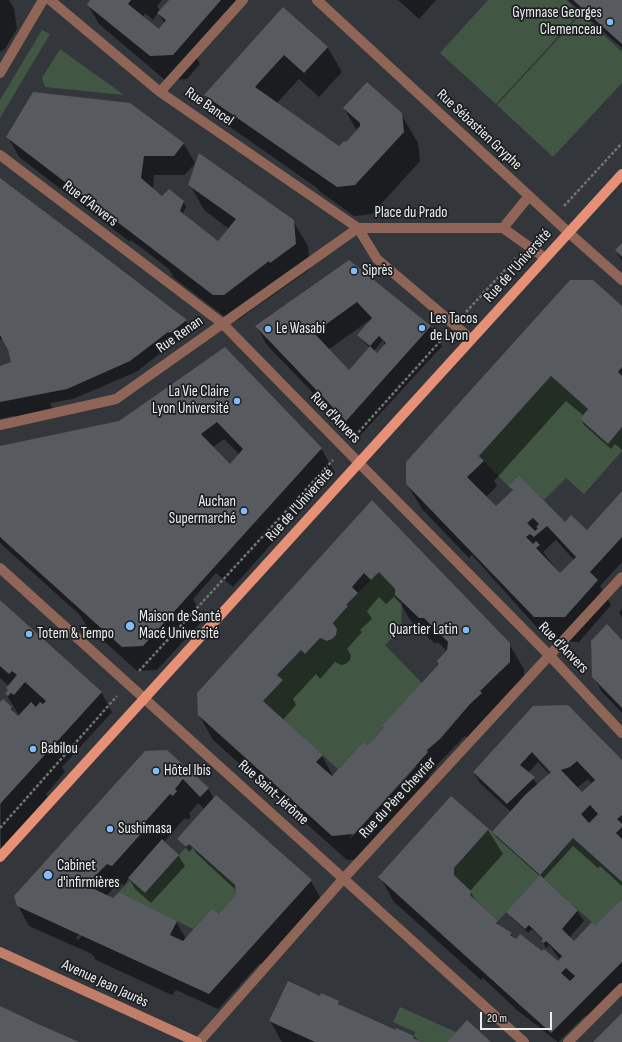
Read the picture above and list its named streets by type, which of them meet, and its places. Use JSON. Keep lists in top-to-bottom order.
{
  "streets": {
    "main road": ["Rue de l'Université", "Avenue Jean Jaurès"],
    "street": [
      "Rue Bancel",
      "Rue Sébastien Gryphe",
      "Rue d'Anvers",
      "Place du Prado",
      "Rue Renan",
      "Rue Saint-Jérôme",
      "Rue du Père Chevrier"
    ]
  },
  "crossings": [
    ["Rue Bancel", "Place du Prado"],
    ["Rue Bancel", "Rue Renan"],
    ["Rue Sébastien Gryphe", "Rue de l'Université"],
    ["Rue d'Anvers", "Rue de l'Université"],
    ["Rue d'Anvers", "Rue Renan"],
    ["Rue d'Anvers", "Rue du Père Chevrier"],
    ["Place du Prado", "Rue de l'Université"],
    ["Place du Prado", "Rue Renan"],
    ["Rue de l'Université", "Rue Saint-Jérôme"],
    ["Rue Saint-Jérôme", "Rue du Père Chevrier"],
    ["Rue du Père Chevrier", "Avenue Jean Jaurès"]
  ],
  "places": [
    "Gymnase Georges Clemenceau",
    "Siprès",
    "Les Tacos de Lyon",
    "Le Wasabi",
    "La Vie Claire Lyon Université",
    "Auchan Supermarché",
    "Maison de Santé Macé Université",
    "Quartier Latin",
    "Totem & Tempo",
    "Babilou",
    "Hôtel Ibis",
    "Sushimasa",
    "Cabinet d'infirmières"
  ],
  "scale_bar": "20 m"
}
